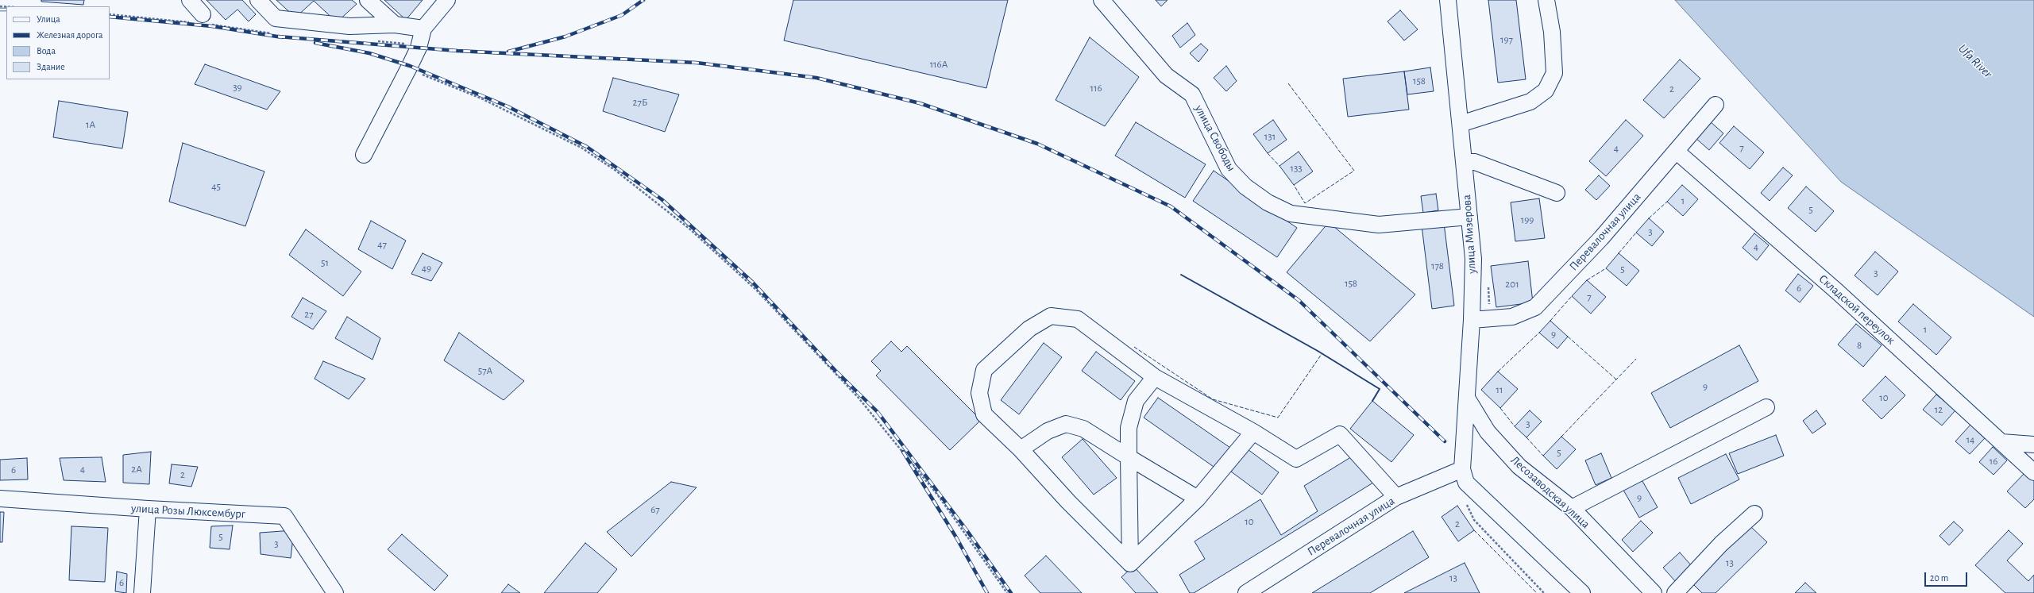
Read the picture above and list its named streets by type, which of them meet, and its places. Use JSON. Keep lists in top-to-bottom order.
{
  "streets": {
    "street": [
      "улица Свободы",
      "Перевалочная улица",
      "улица Мизерова",
      "Складской переулок",
      "Лесозаводская улица",
      "улица Розы Люксембург"
    ]
  },
  "crossings": [
    ["улица Свободы", "улица Мизерова"],
    ["Перевалочная улица", "улица Мизерова"],
    ["Перевалочная улица", "Складской переулок"],
    ["улица Мизерова", "Лесозаводская улица"]
  ],
  "water": ["Ufa River"],
  "house_numbers": [
    "197",
    "116А",
    "158",
    "39",
    "116",
    "2",
    "27Б",
    "1А",
    "131",
    "7",
    "4",
    "133",
    "45",
    "1",
    "5",
    "199",
    "3",
    "47",
    "4",
    "51",
    "178",
    "49",
    "5",
    "3",
    "158",
    "201",
    "6",
    "7",
    "27",
    "1",
    "9",
    "8",
    "57А",
    "9",
    "11",
    "10",
    "12",
    "3",
    "14",
    "5",
    "16",
    "4",
    "2А",
    "6",
    "2",
    "9",
    "67",
    "10",
    "2",
    "5",
    "3",
    "13",
    "13",
    "6"
  ],
  "legend": [
    "Улица",
    "Железная дорога",
    "Вода",
    "Здание"
  ],
  "scale_bar": "20 m"
}
